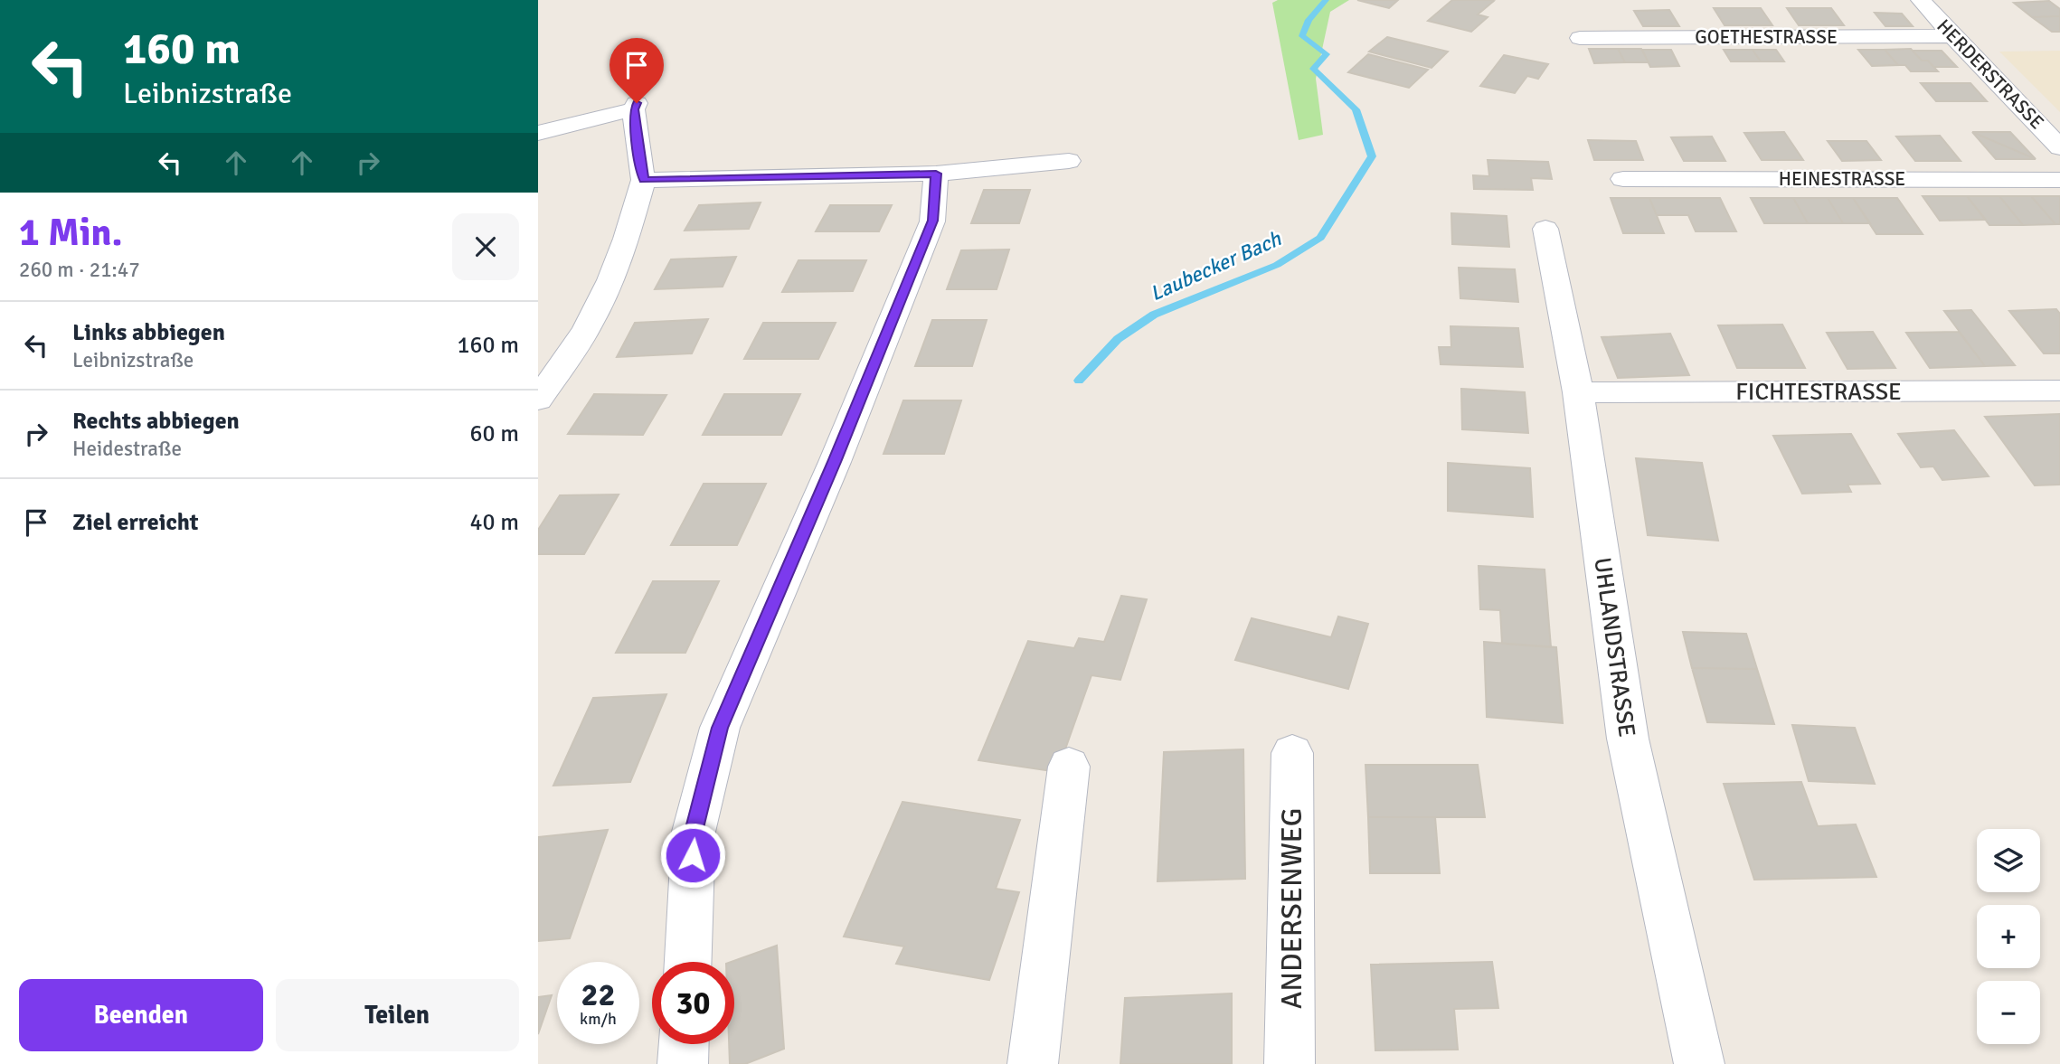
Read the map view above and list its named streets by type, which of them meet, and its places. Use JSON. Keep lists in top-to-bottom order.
{
  "streets": {
    "street": [
      "GOETHESTRASSE",
      "HERDERSTRASSE",
      "HEINESTRASSE",
      "FICHTESTRASSE",
      "UHLANDSTRASSE",
      "ANDERSENWEG"
    ]
  },
  "crossings": [
    ["GOETHESTRASSE", "HERDERSTRASSE"],
    ["FICHTESTRASSE", "UHLANDSTRASSE"]
  ],
  "water": ["Laubecker Bach"],
  "page": {
    "turn": ["160 m", "Leibnizstraße"],
    "heading": ["1 Min.", "260 m · 21:47"],
    "list": [
      {
        "name": "Links abbiegen",
        "note": "Leibnizstraße",
        "value": "160 m"
      },
      {
        "name": "Rechts abbiegen",
        "note": "Heidestraße",
        "value": "60 m"
      },
      {
        "name": "Ziel erreicht",
        "value": "40 m"
      }
    ],
    "map_buttons": ["+", "−"],
    "speed": "22 km/h",
    "limit": "30",
    "buttons": ["Beenden", "Teilen"]
  }
}
